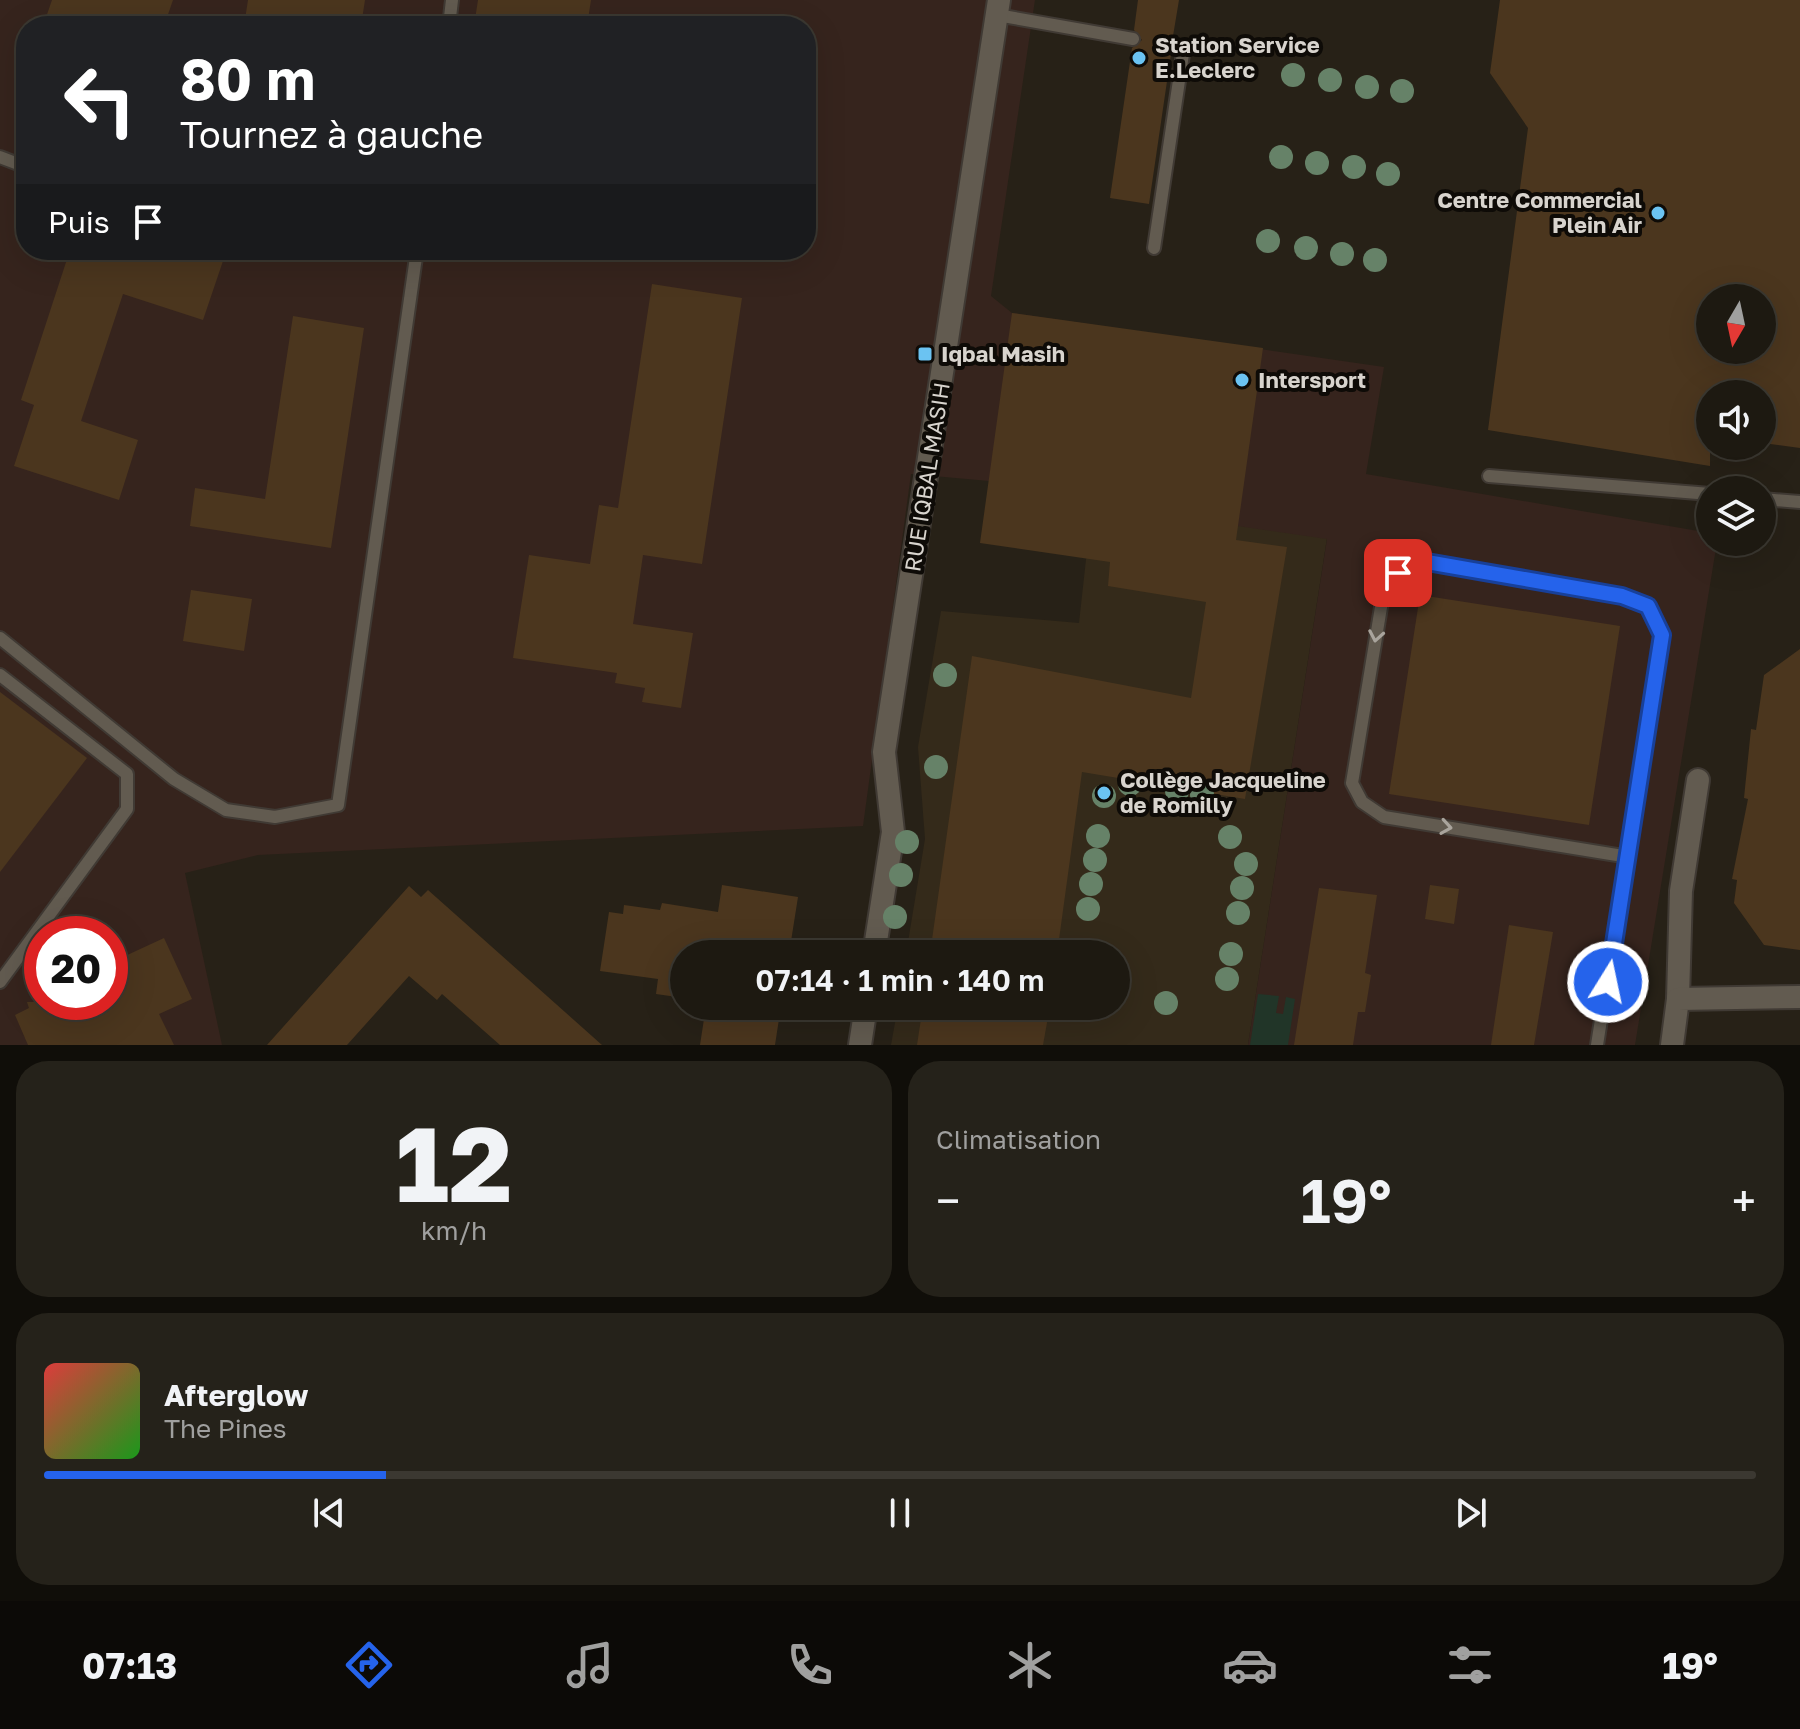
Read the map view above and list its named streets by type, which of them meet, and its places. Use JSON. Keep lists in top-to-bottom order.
{
  "streets": {
    "street": ["RUE IQBAL MASIH"]
  },
  "places": {
    "other": [
      "Station Service E.Leclerc",
      "Centre Commercial Plein Air",
      "Intersport",
      "Collège Jacqueline de Romilly"
    ],
    "transit": ["Iqbal Masih"]
  },
  "north": "bottom",
  "page": {
    "turn": ["80 m", "Tournez à gauche"],
    "then": "Puis",
    "limit": "20",
    "trip": "07:14 · 1 min · 140 m",
    "tile": [
      ["12", "km/h"],
      "Climatisation"
    ],
    "heat": ["−", "19°", "+"],
    "song": ["Afterglow", "The Pines"],
    "tabs": ["07:13", "19°"]
  }
}
